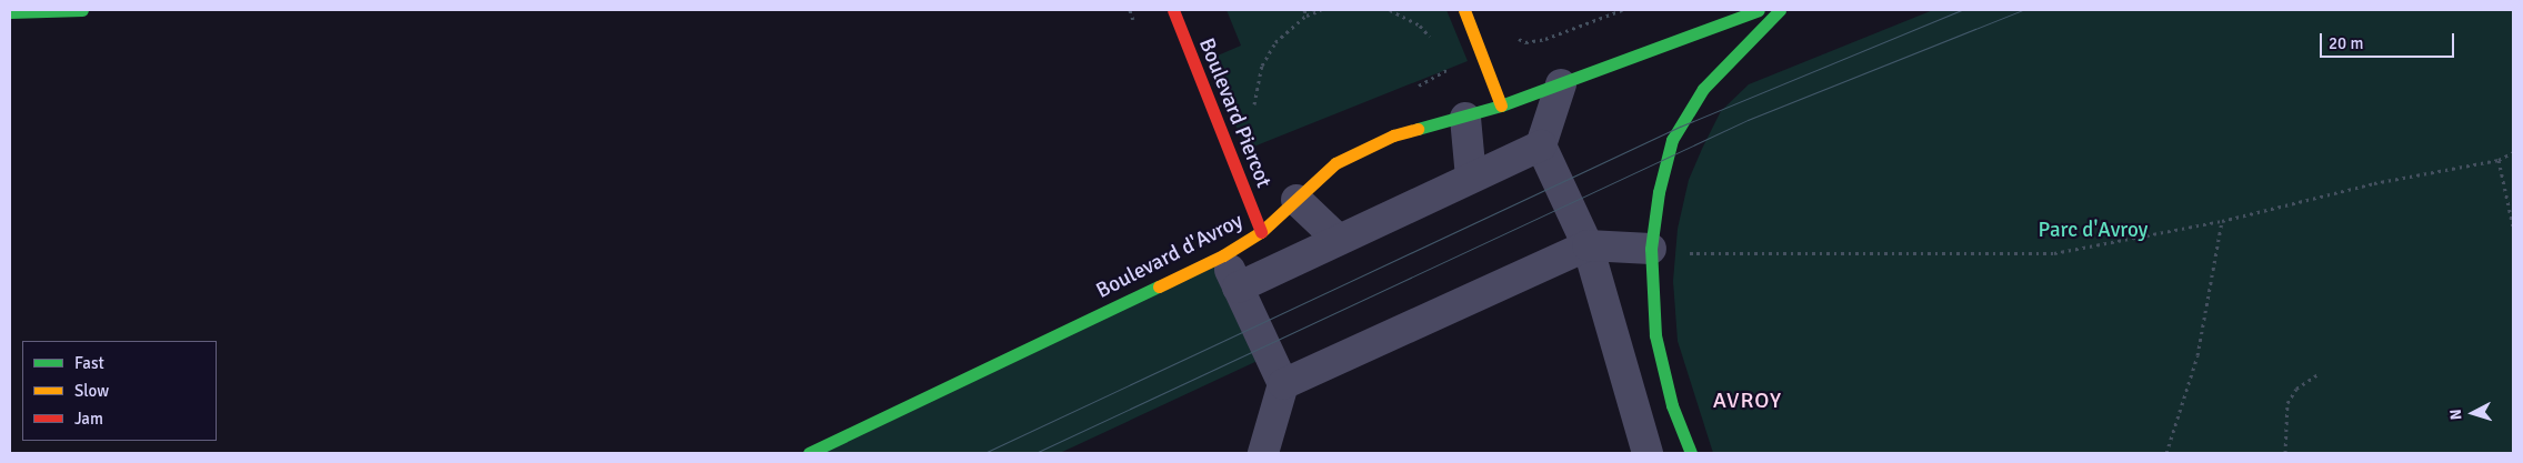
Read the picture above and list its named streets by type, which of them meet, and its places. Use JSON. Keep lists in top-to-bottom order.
{
  "streets": {
    "street": ["Boulevard Piercot", "Boulevard d'Avroy"]
  },
  "crossings": [
    ["Boulevard Piercot", "Boulevard d'Avroy"]
  ],
  "districts": ["AVROY"],
  "parks": ["Parc d'Avroy"],
  "legend": ["Fast", "Slow", "Jam"],
  "scale_bar": "20 m",
  "north": "left"
}
